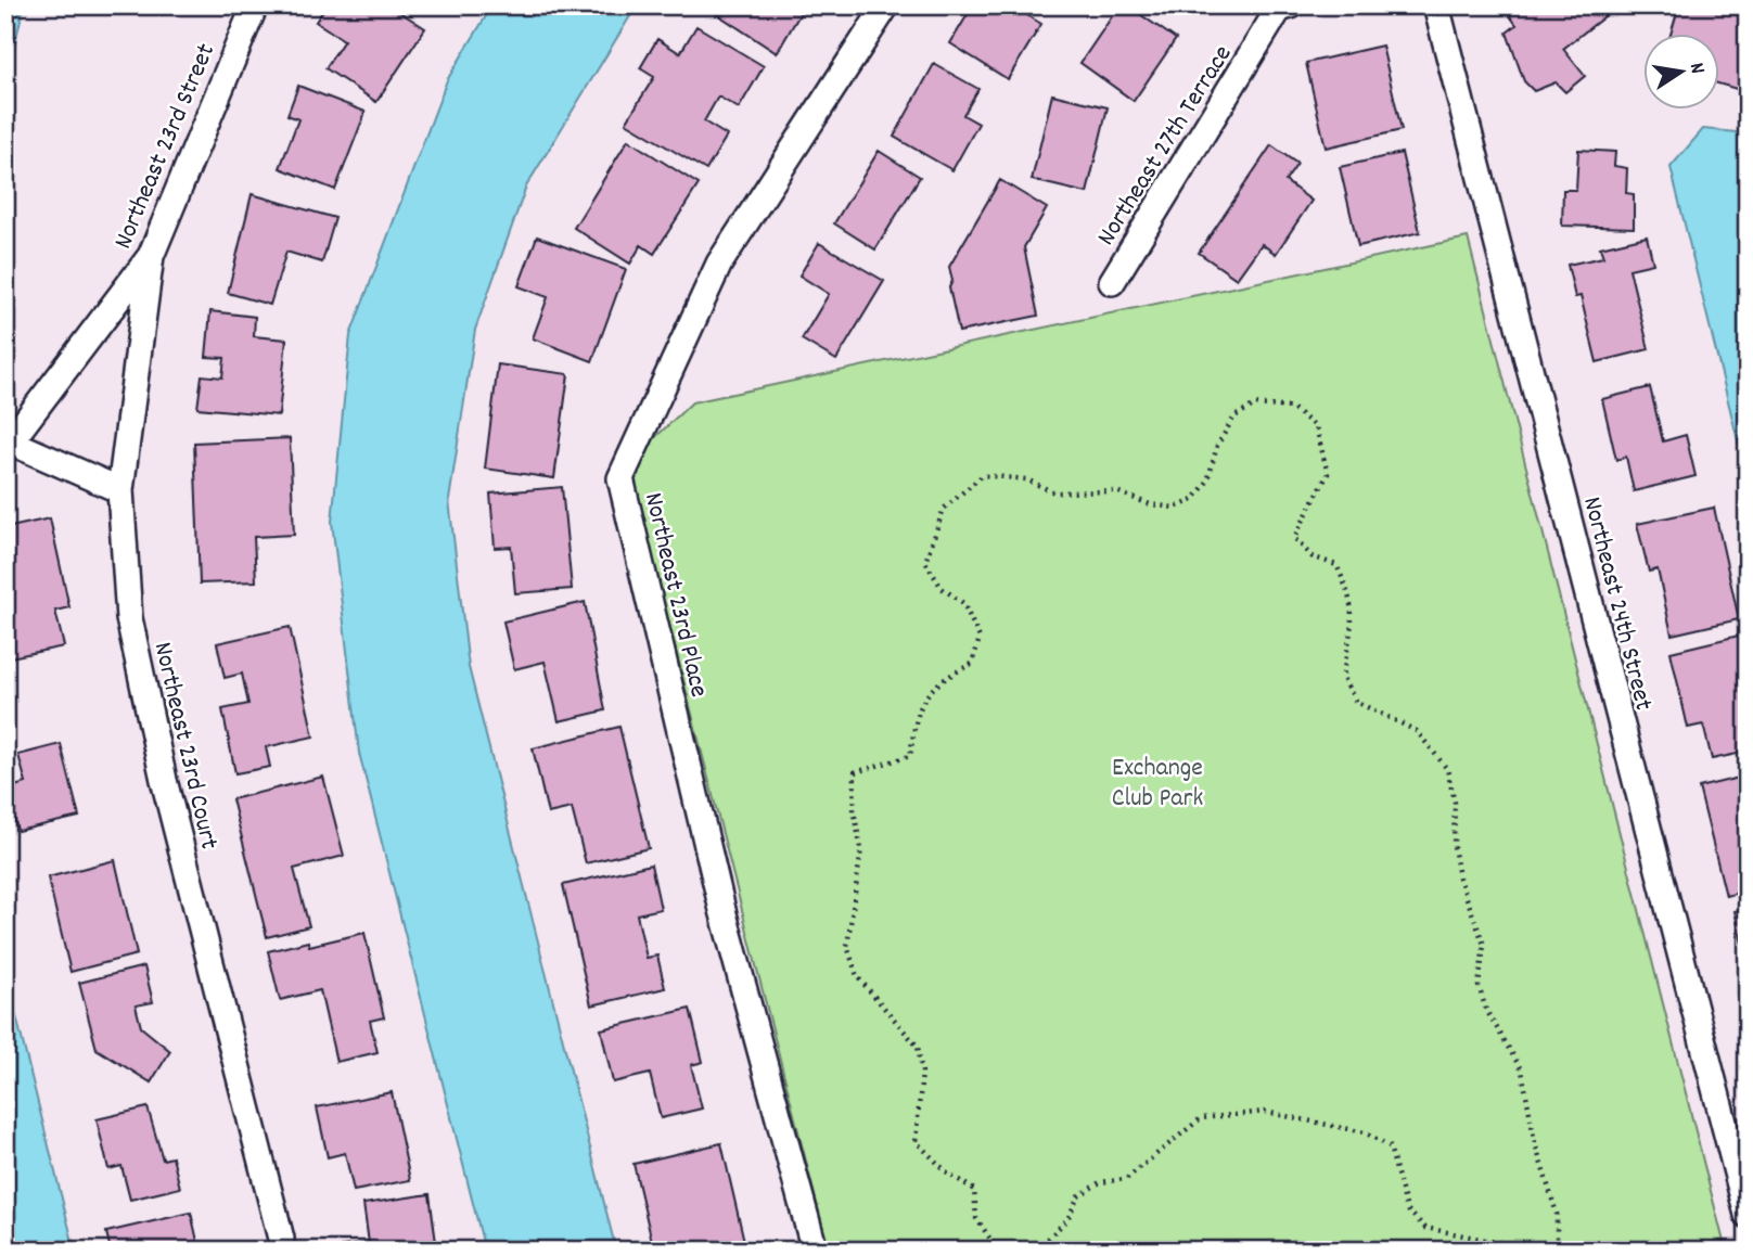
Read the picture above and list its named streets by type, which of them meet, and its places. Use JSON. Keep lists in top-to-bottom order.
{
  "streets": {
    "street": [
      "Northeast 27th Terrace",
      "Northeast 23rd Street",
      "Northeast 23rd Place",
      "Northeast 24th Street",
      "Northeast 23rd Court"
    ]
  },
  "crossings": [
    ["Northeast 23rd Street", "Northeast 23rd Court"]
  ],
  "parks": ["Exchange Club Park"],
  "north": "right"
}
